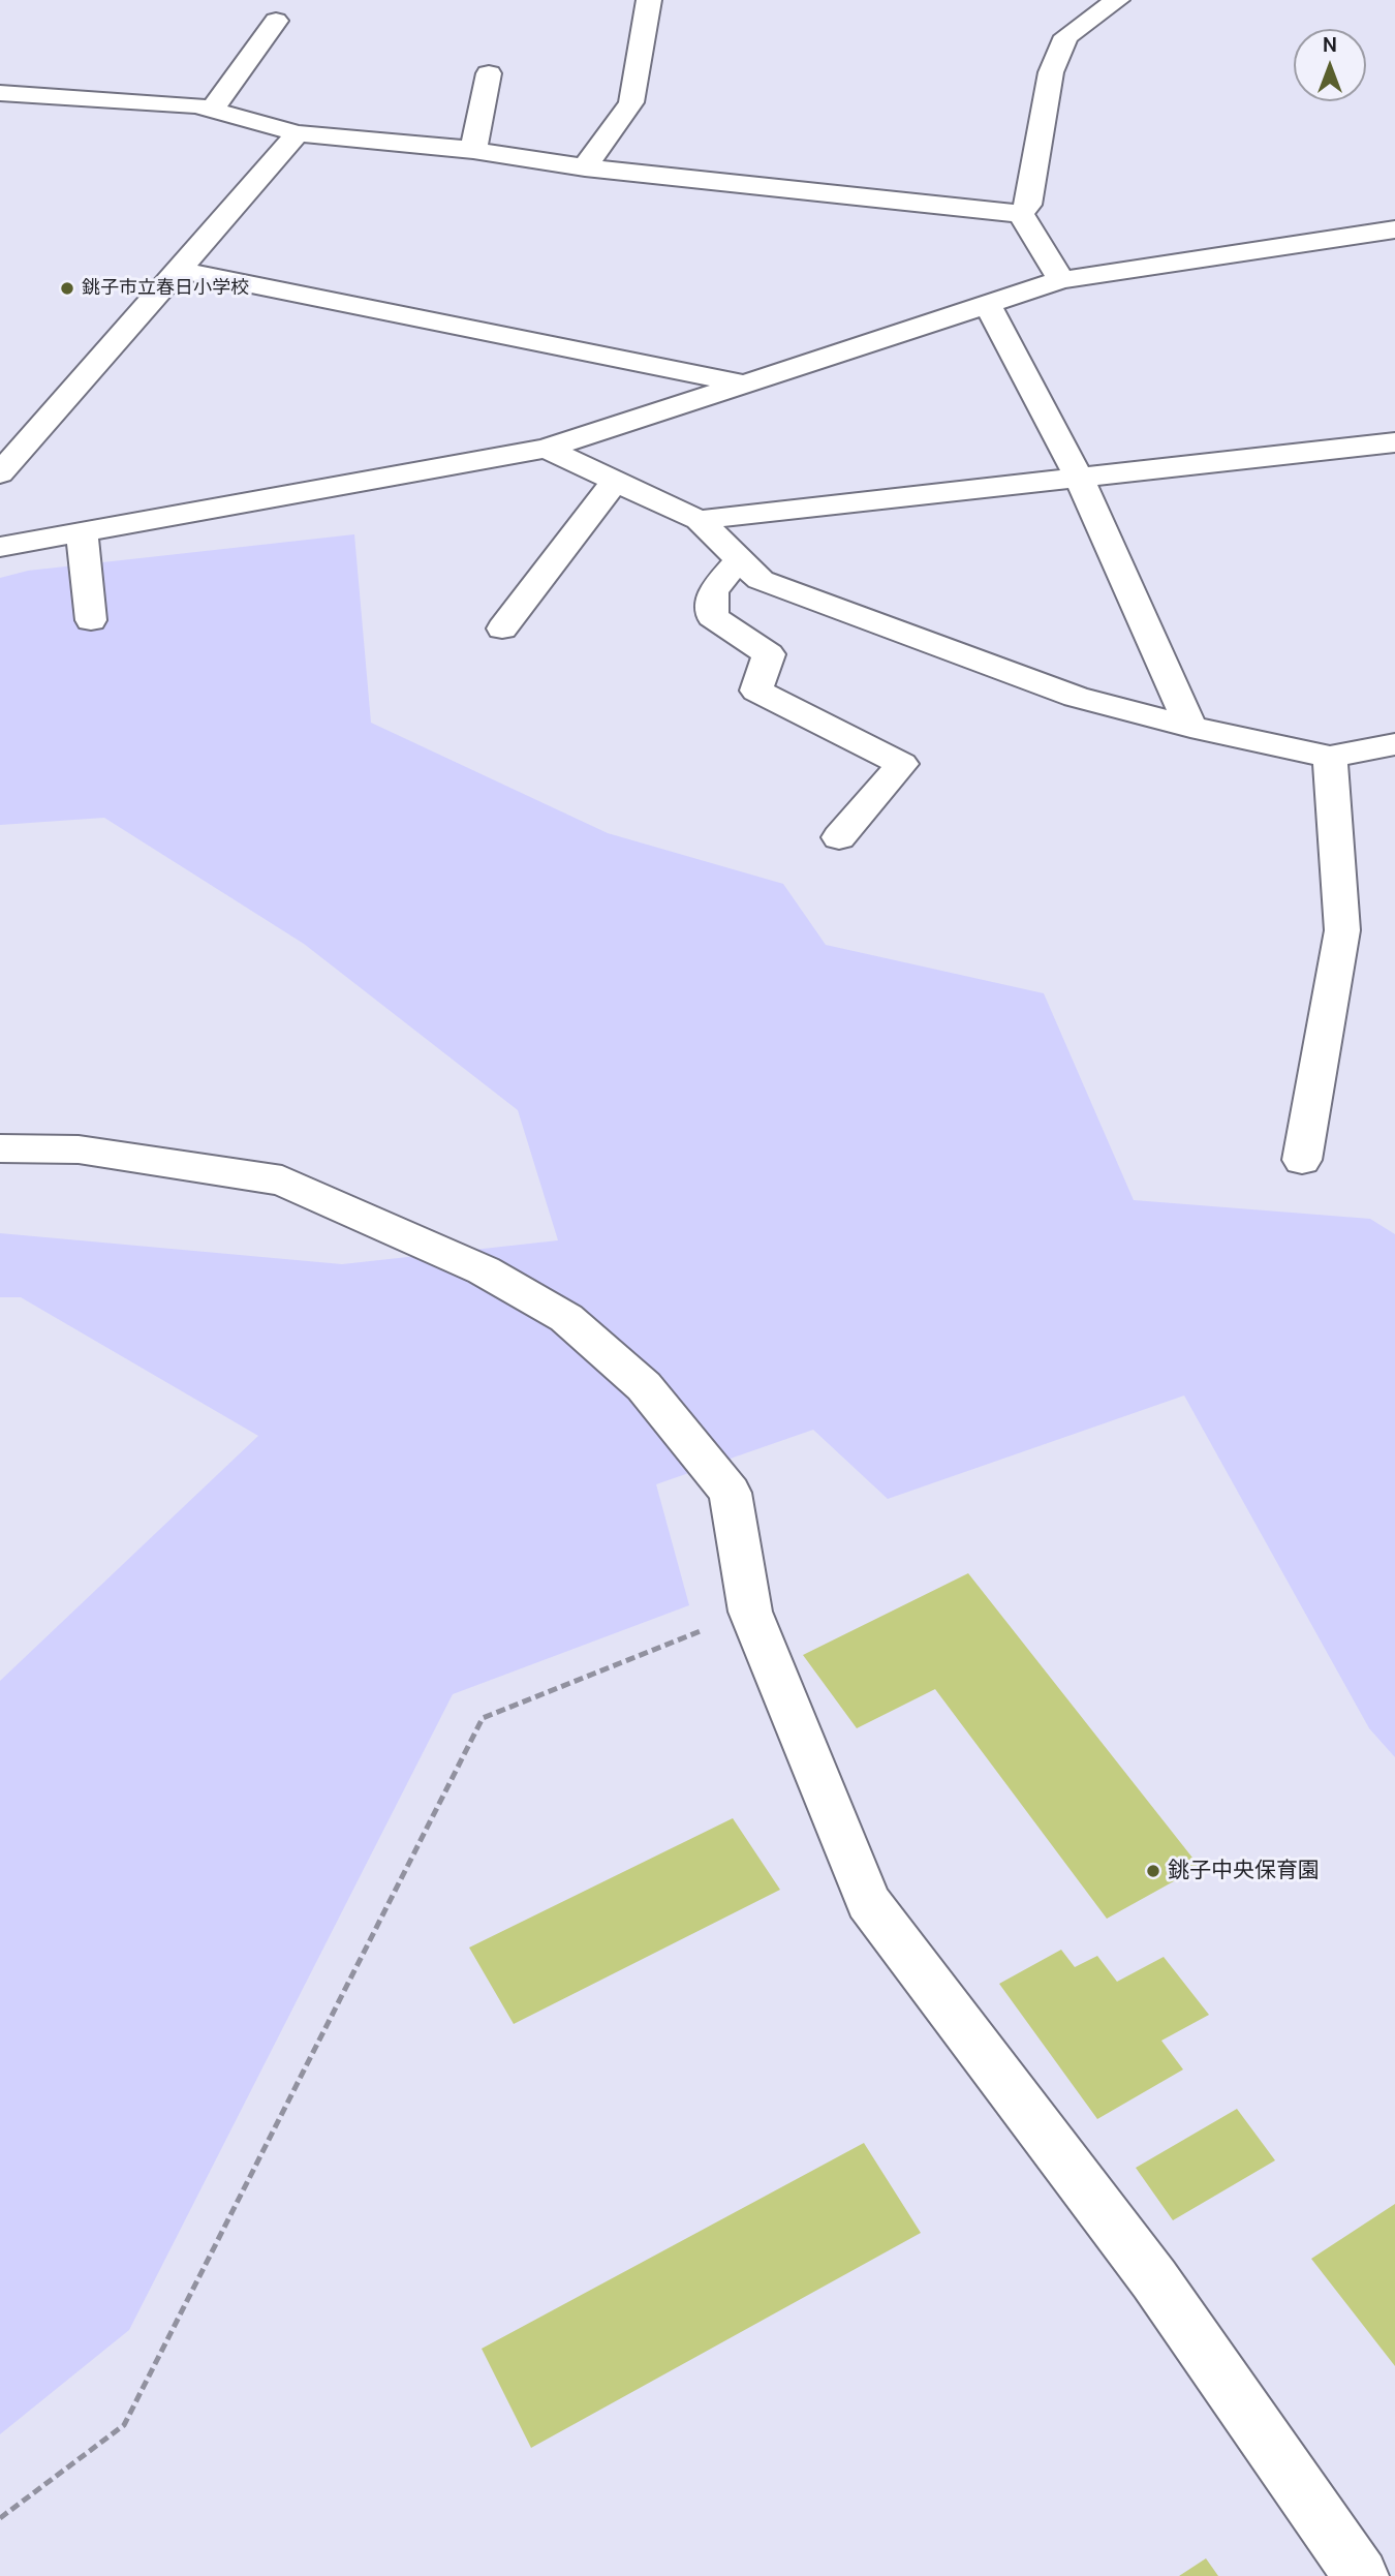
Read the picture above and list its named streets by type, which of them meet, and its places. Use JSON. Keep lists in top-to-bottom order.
{
  "places": ["銚子市立春日小学校", "銚子中央保育園"],
  "north": "top"
}
